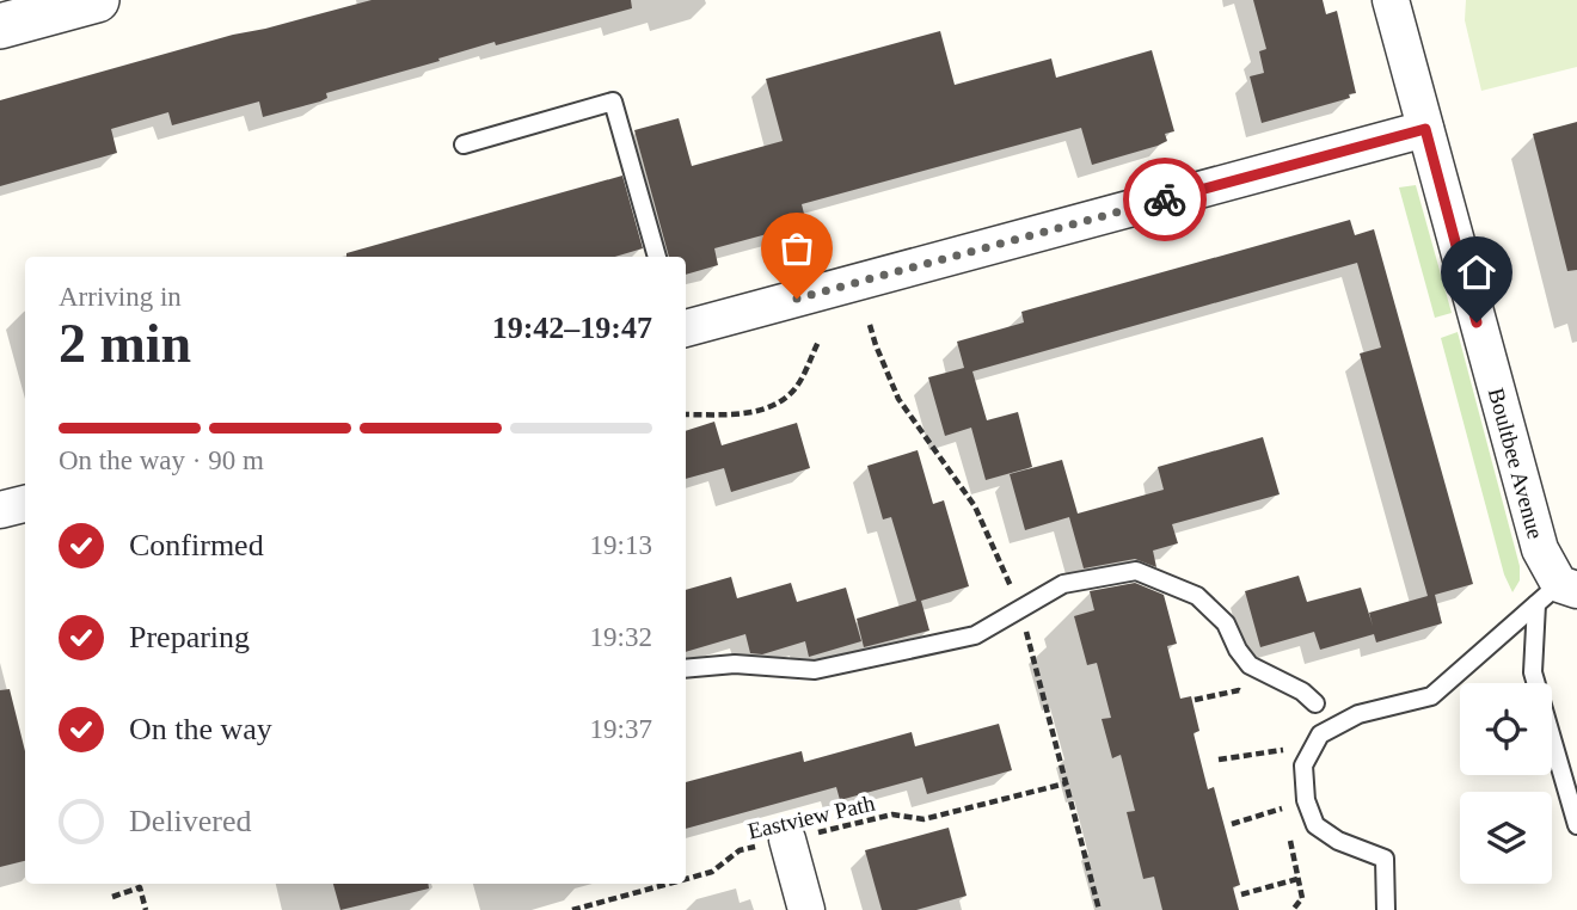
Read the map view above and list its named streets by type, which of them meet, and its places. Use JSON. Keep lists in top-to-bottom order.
{
  "streets": {
    "street": ["Boultbee Avenue"],
    "path": ["Eastview Path"]
  },
  "page": {
    "heading": ["2 min", "Arriving in", "19:42–19:47"],
    "bar": "On the way · 90 m",
    "list": [
      ["Confirmed", "19:13"],
      ["Preparing", "19:32"],
      ["On the way", "19:37"],
      "Delivered"
    ]
  }
}
